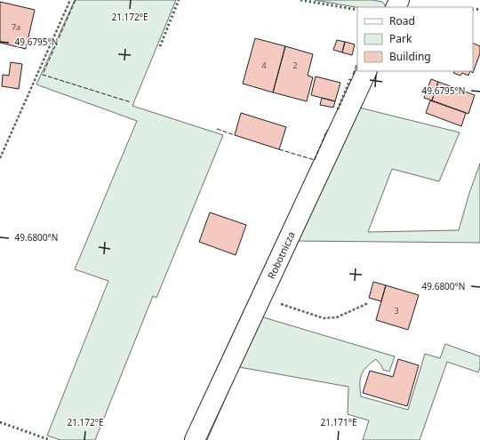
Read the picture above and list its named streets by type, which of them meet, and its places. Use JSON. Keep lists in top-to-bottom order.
{
  "streets": {
    "street": ["Robotnicza"]
  },
  "house_numbers": [
    "7a",
    "4",
    "2",
    "3"
  ],
  "legend": ["Road", "Park", "Building"],
  "coordinates": [
    "21.172°E",
    "49.6795°N",
    "49.6800°N",
    "21.171°E"
  ]
}
